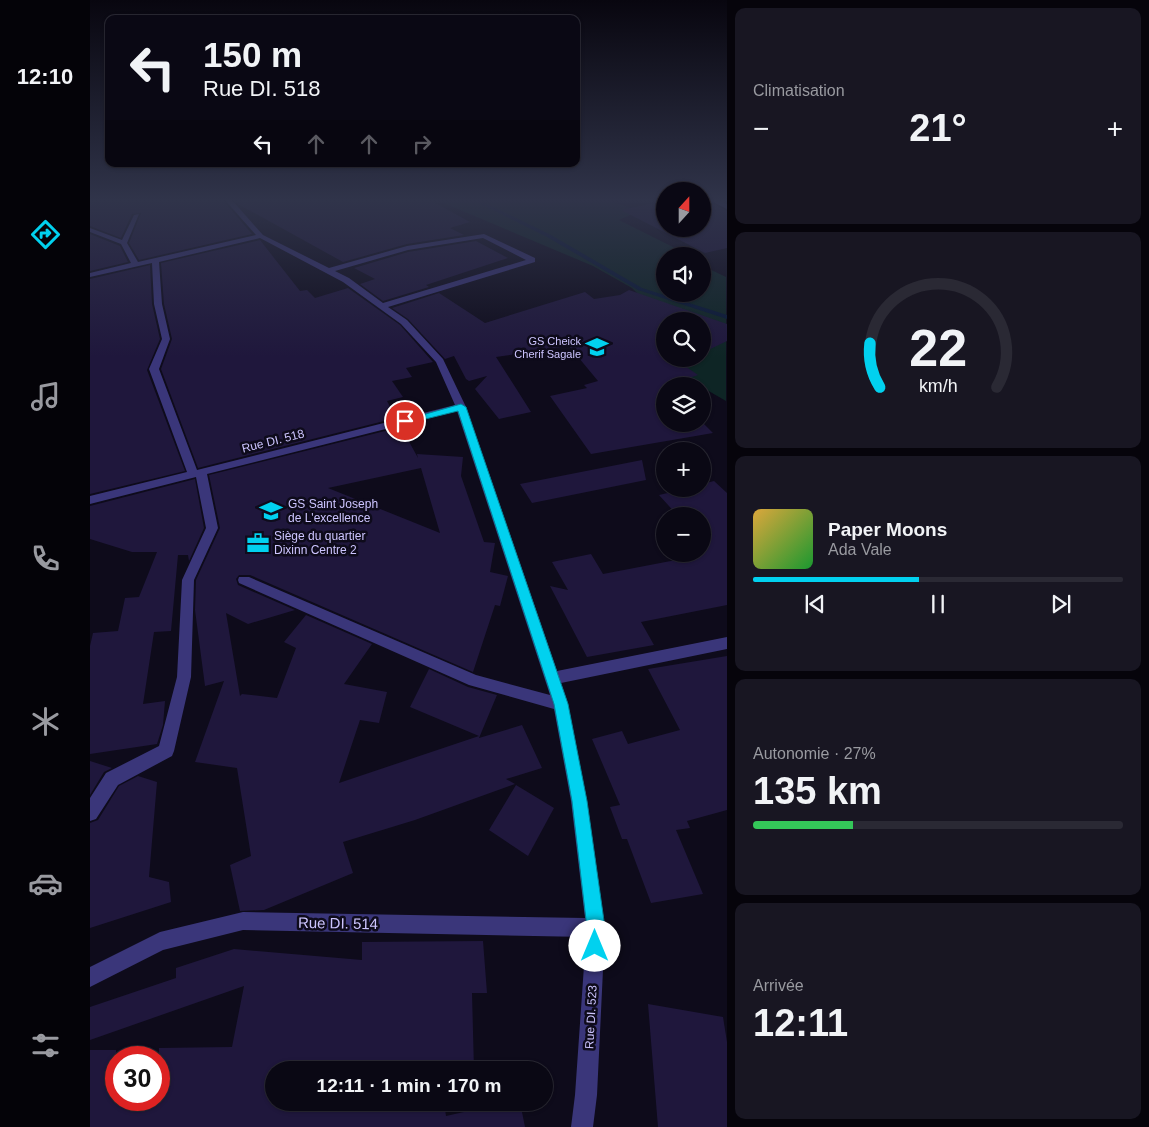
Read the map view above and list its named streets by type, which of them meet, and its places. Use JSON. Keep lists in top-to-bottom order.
{
  "streets": {
    "street": ["Rue DI. 518", "Rue DI. 514", "Rue DI. 523"]
  },
  "crossings": [
    ["Rue DI. 518", "Rue DI. 523"],
    ["Rue DI. 514", "Rue DI. 523"]
  ],
  "places": {
    "school or university": ["GS Cheick Cherif Sagale", "GS Saint Joseph de L'excellence"],
    "office": ["Siège du quartier Dixinn Centre 2"]
  },
  "north": "top",
  "page": {
    "tabs": "12:10",
    "tile": [
      "Climatisation",
      ["Autonomie · 27%", "135 km"],
      ["Arrivée", "12:11"]
    ],
    "turn": ["150 m", "Rue DI. 518"],
    "heat": ["−", "21°", "+"],
    "map_buttons": ["+", "−"],
    "song": ["Paper Moons", "Ada Vale"],
    "limit": "30",
    "trip": "12:11 · 1 min · 170 m",
    "gauge": ["22", "km/h"]
  }
}
